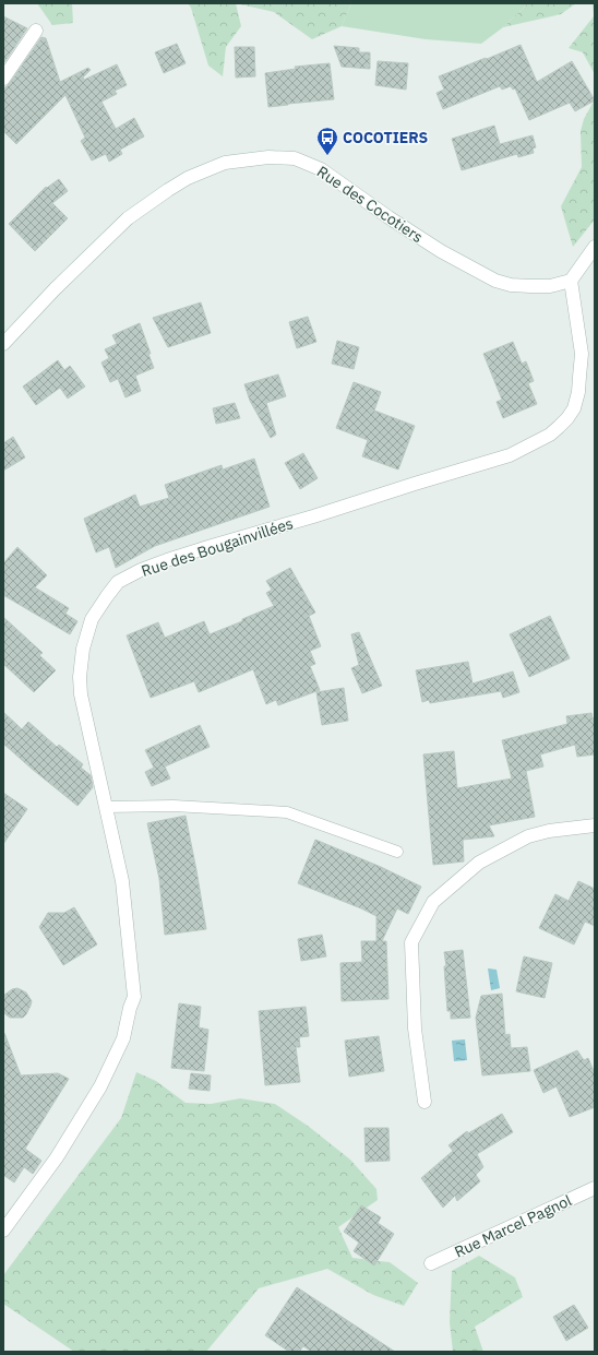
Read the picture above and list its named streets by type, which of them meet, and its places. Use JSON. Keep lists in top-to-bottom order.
{
  "streets": {
    "street": ["Rue des Cocotiers", "Rue des Bougainvillées", "Rue Marcel Pagnol"]
  },
  "crossings": [
    ["Rue des Cocotiers", "Rue des Bougainvillées"]
  ],
  "places": {
    "bus stop": ["COCOTIERS"]
  }
}
